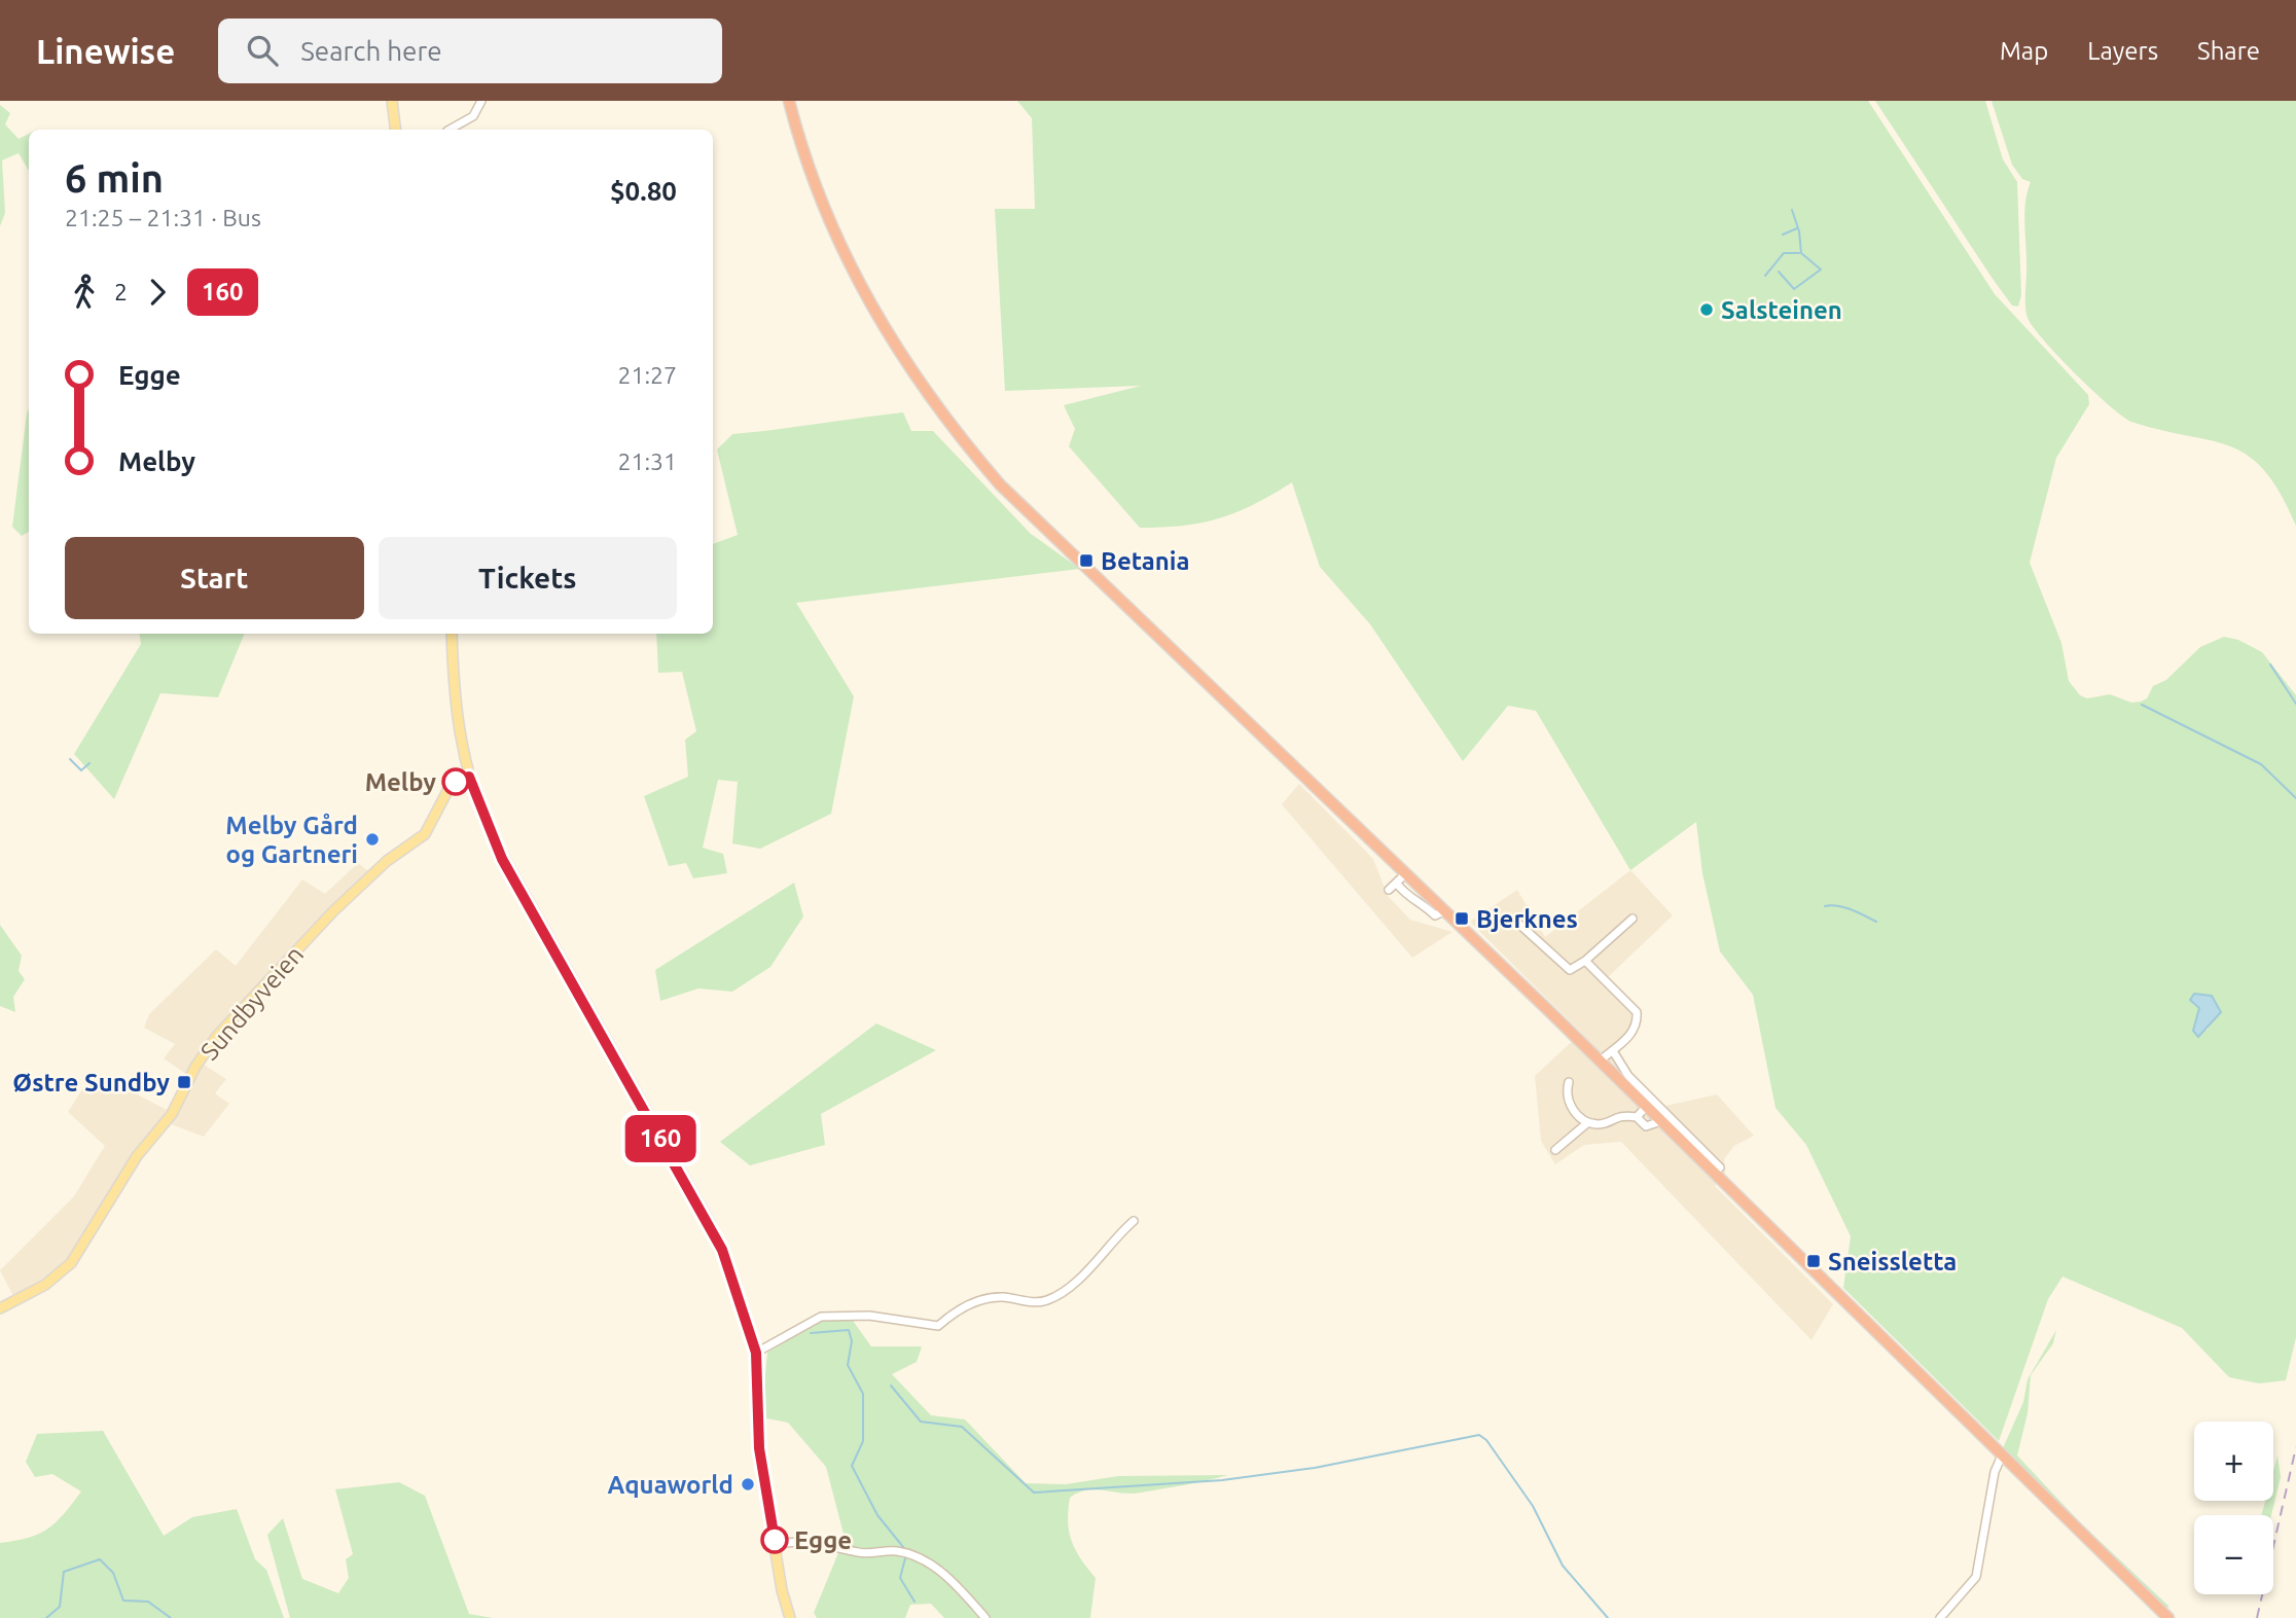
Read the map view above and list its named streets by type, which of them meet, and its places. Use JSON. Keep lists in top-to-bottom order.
{
  "streets": {
    "main road": ["Sundbyveien"]
  },
  "places": {
    "other": [
      "Salsteinen",
      "Melby",
      "Melby Gård og Gartneri",
      "Aquaworld",
      "Egge"
    ],
    "transit": [
      "Betania",
      "Bjerknes",
      "Østre Sundby",
      "Sneissletta"
    ]
  },
  "lines": ["bus line 160"],
  "page": {
    "header": "Linewise",
    "search": "Search here",
    "nav": ["Map", "Layers", "Share"],
    "on_map": "160",
    "heading": ["6 min", "21:25 – 21:31 · Bus", "$0.80"],
    "legs": ["2", "160"],
    "list": [
      {
        "name": "Egge",
        "value": "21:27"
      },
      {
        "name": "Melby",
        "value": "21:31"
      }
    ],
    "buttons": ["Start", "Tickets"],
    "map_buttons": ["+", "−"]
  }
}
